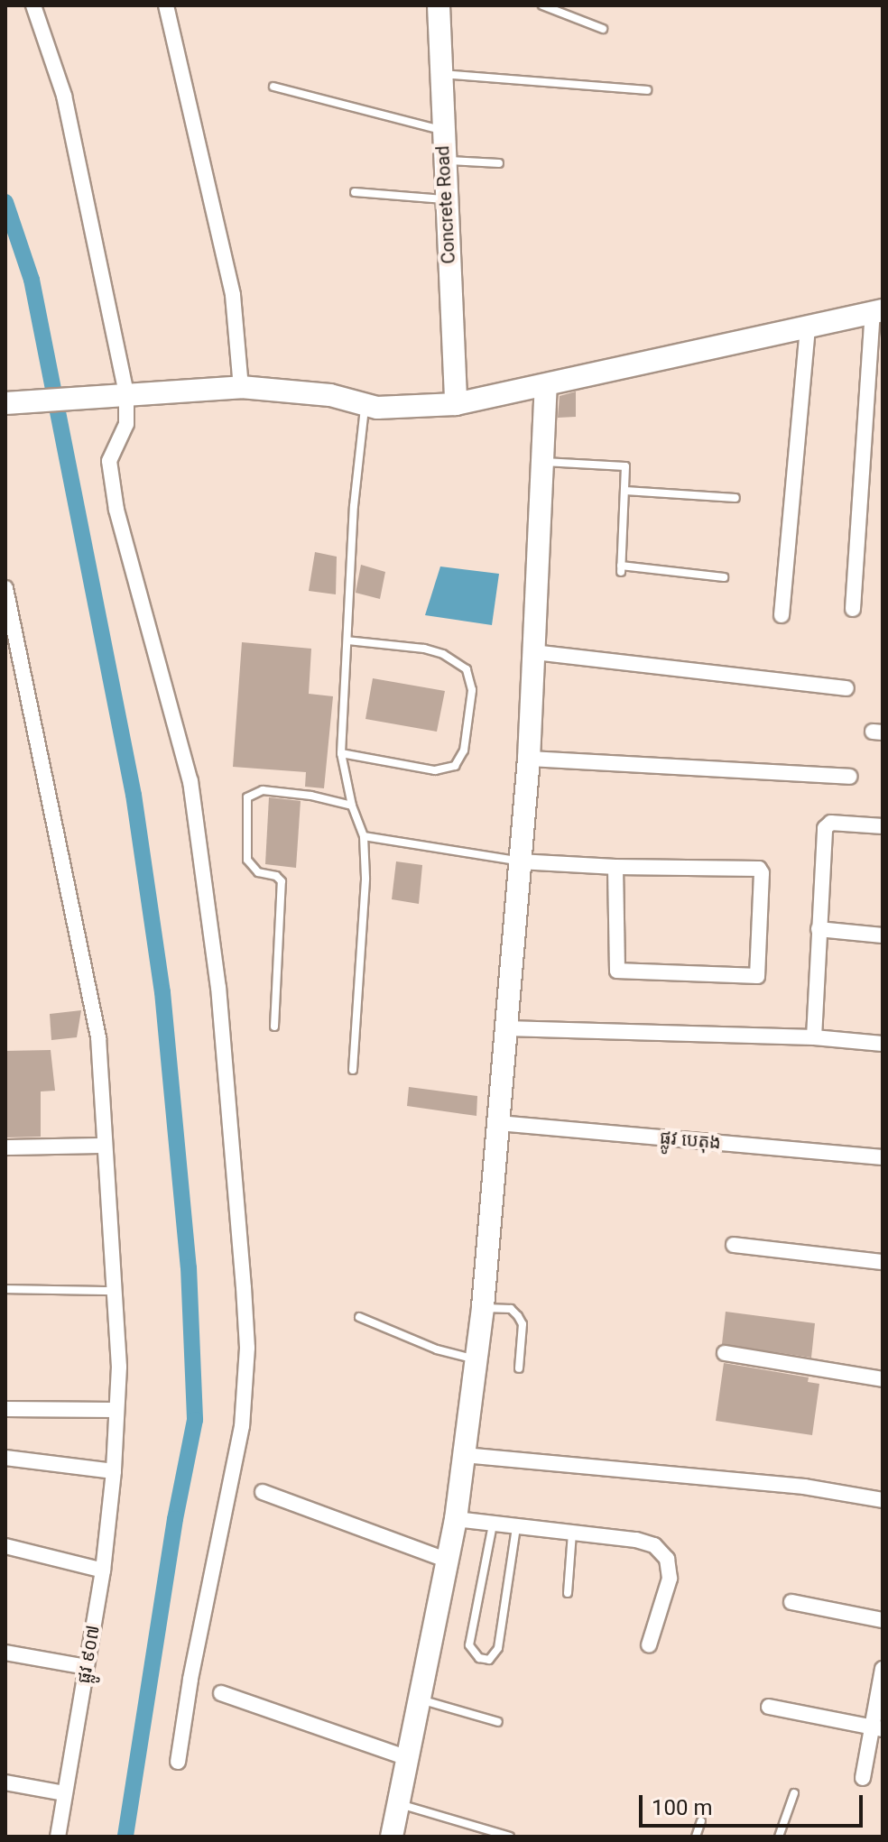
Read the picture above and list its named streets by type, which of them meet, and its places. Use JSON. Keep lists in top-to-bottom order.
{
  "streets": {
    "street": ["Concrete Road", "ផ្លូវ បេតុង", "ផ្លូវ ៩០៧"]
  },
  "scale_bar": "100 m"
}
